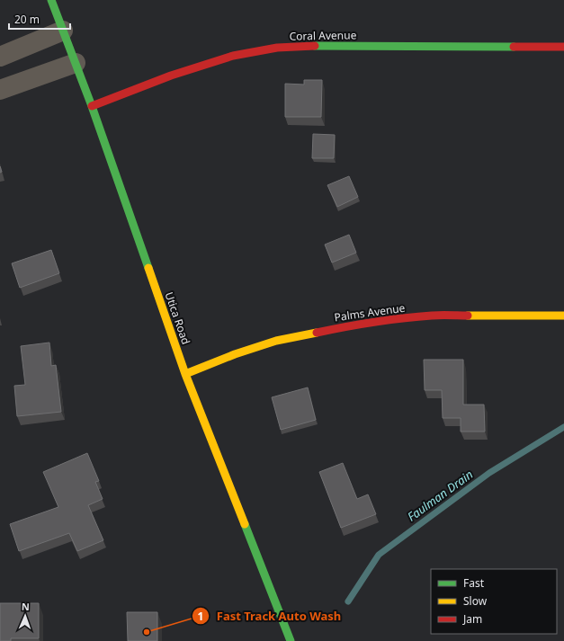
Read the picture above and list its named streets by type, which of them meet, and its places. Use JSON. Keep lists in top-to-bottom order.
{
  "streets": {
    "street": ["Coral Avenue", "Palms Avenue", "Utica Road"]
  },
  "crossings": [
    ["Coral Avenue", "Utica Road"],
    ["Palms Avenue", "Utica Road"]
  ],
  "water": ["Faulman Drain"],
  "places": ["Fast Track Auto Wash"],
  "legend": ["Fast", "Slow", "Jam"],
  "scale_bar": "20 m",
  "north": "top"
}
